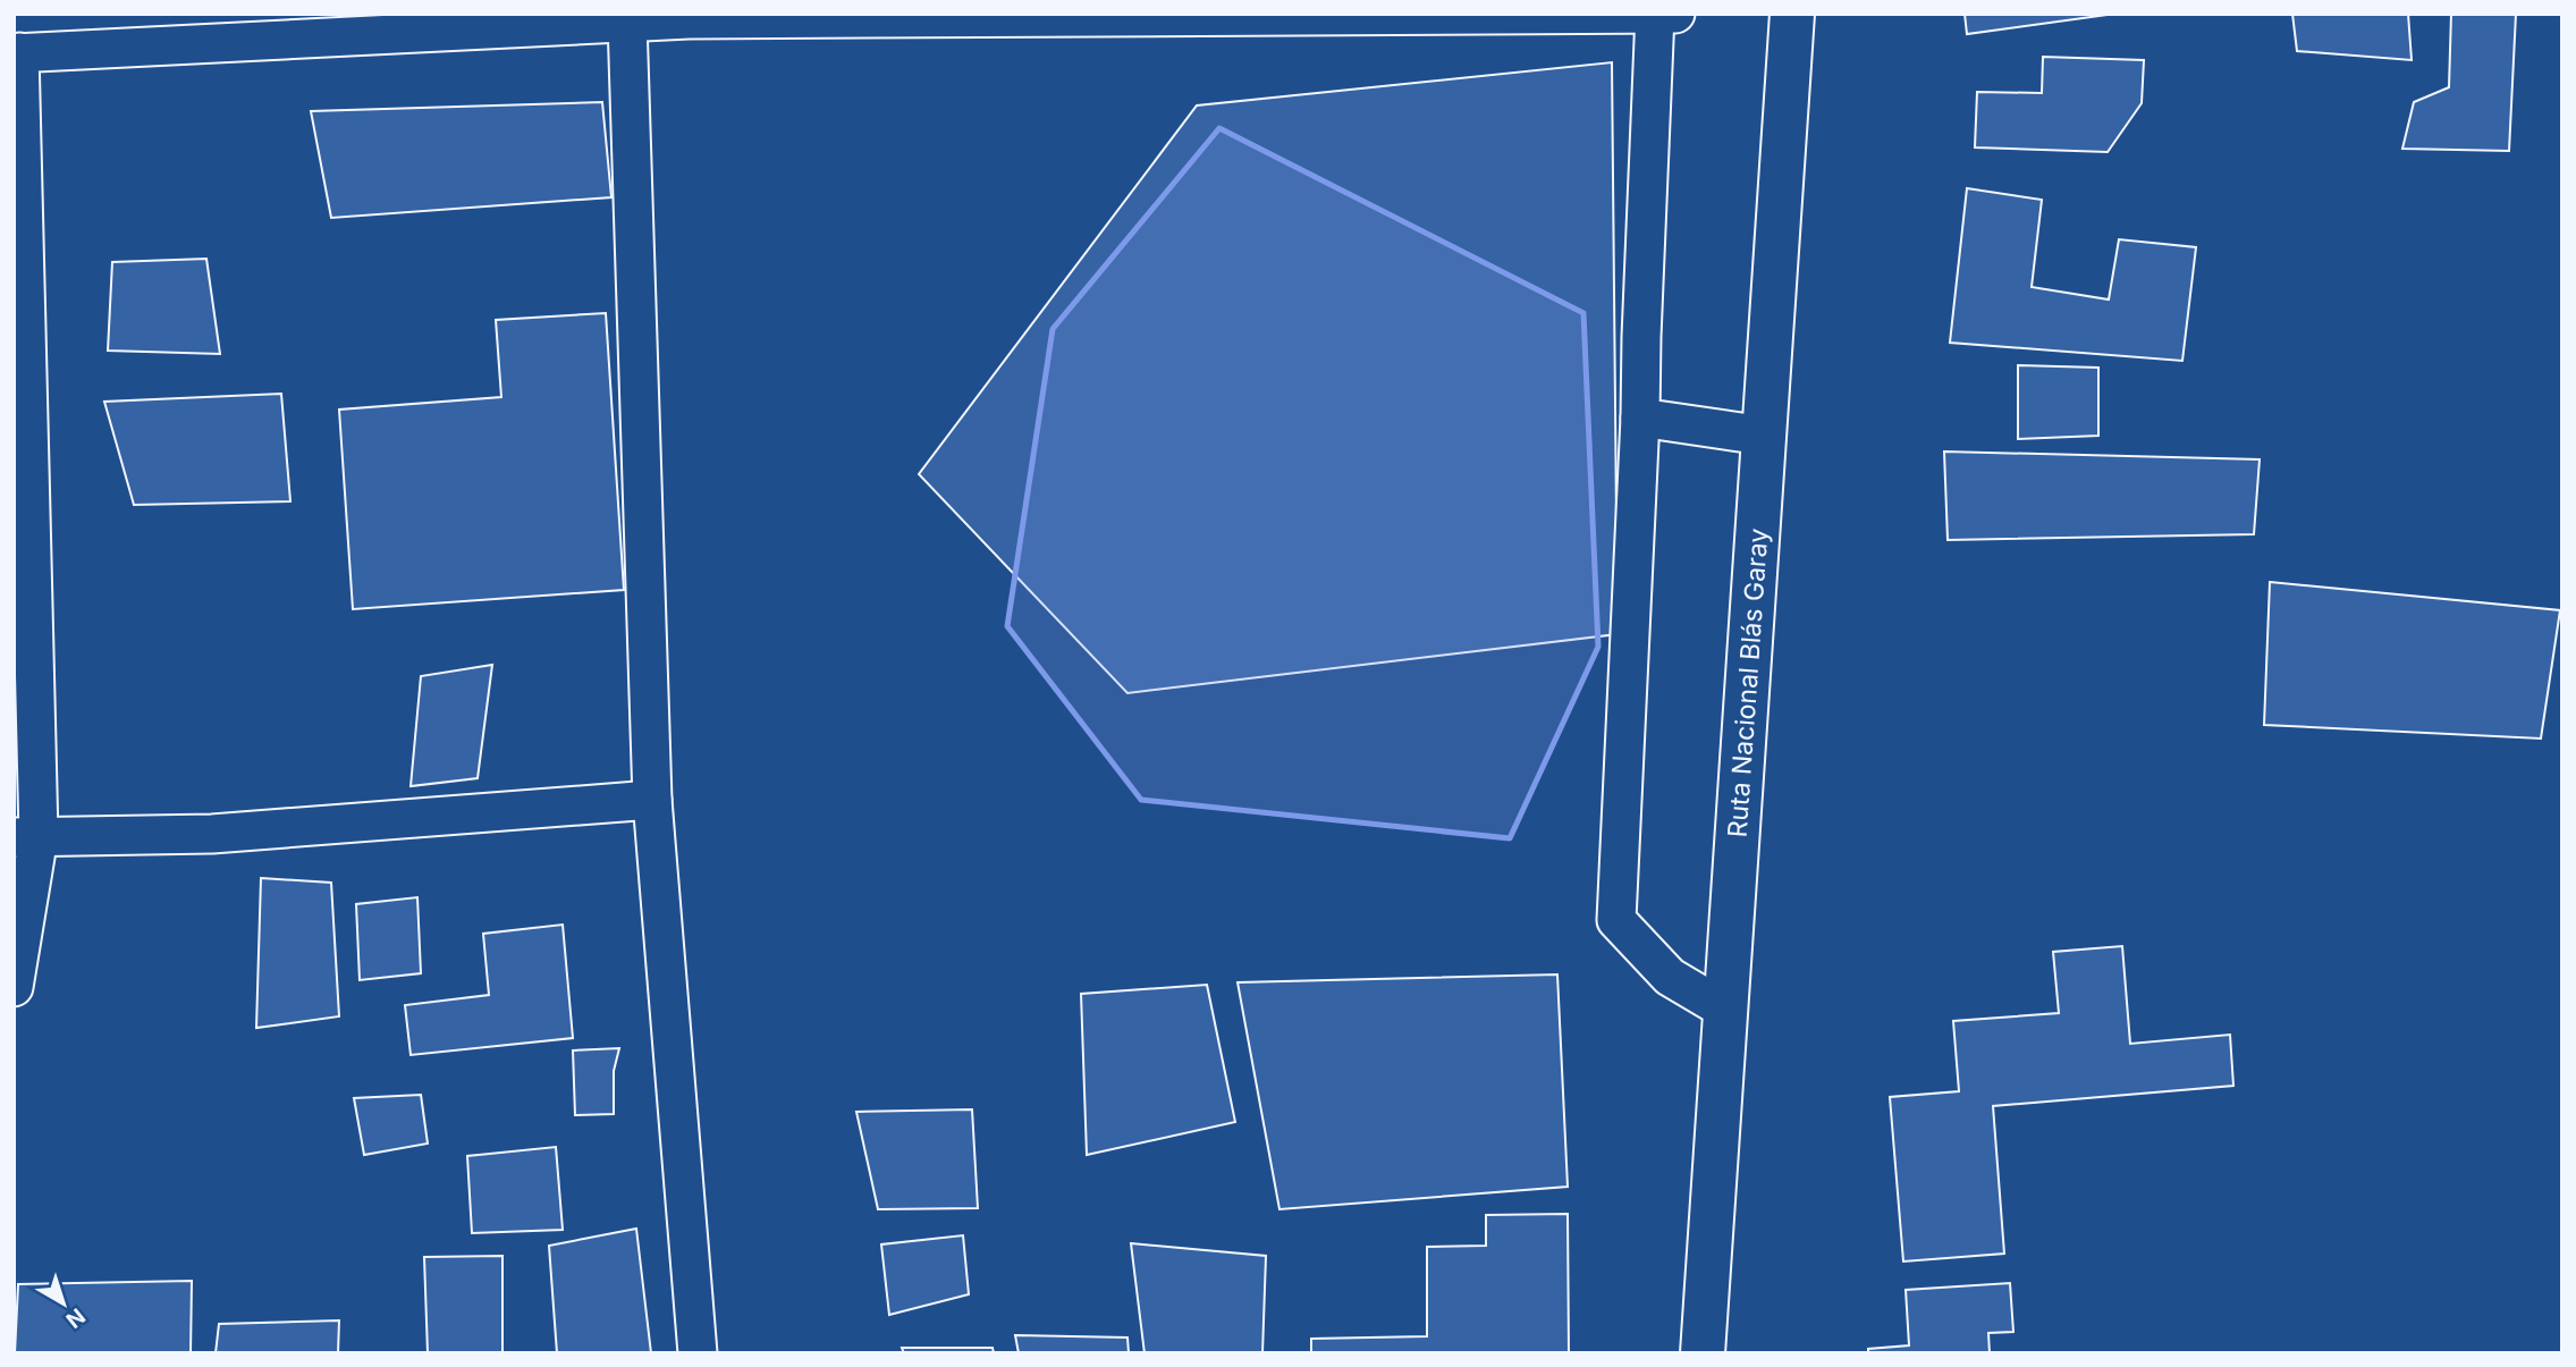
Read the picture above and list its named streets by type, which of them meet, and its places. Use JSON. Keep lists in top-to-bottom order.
{
  "streets": {
    "highway": ["Ruta Nacional Blás Garay"]
  },
  "north": "bottom right"
}
